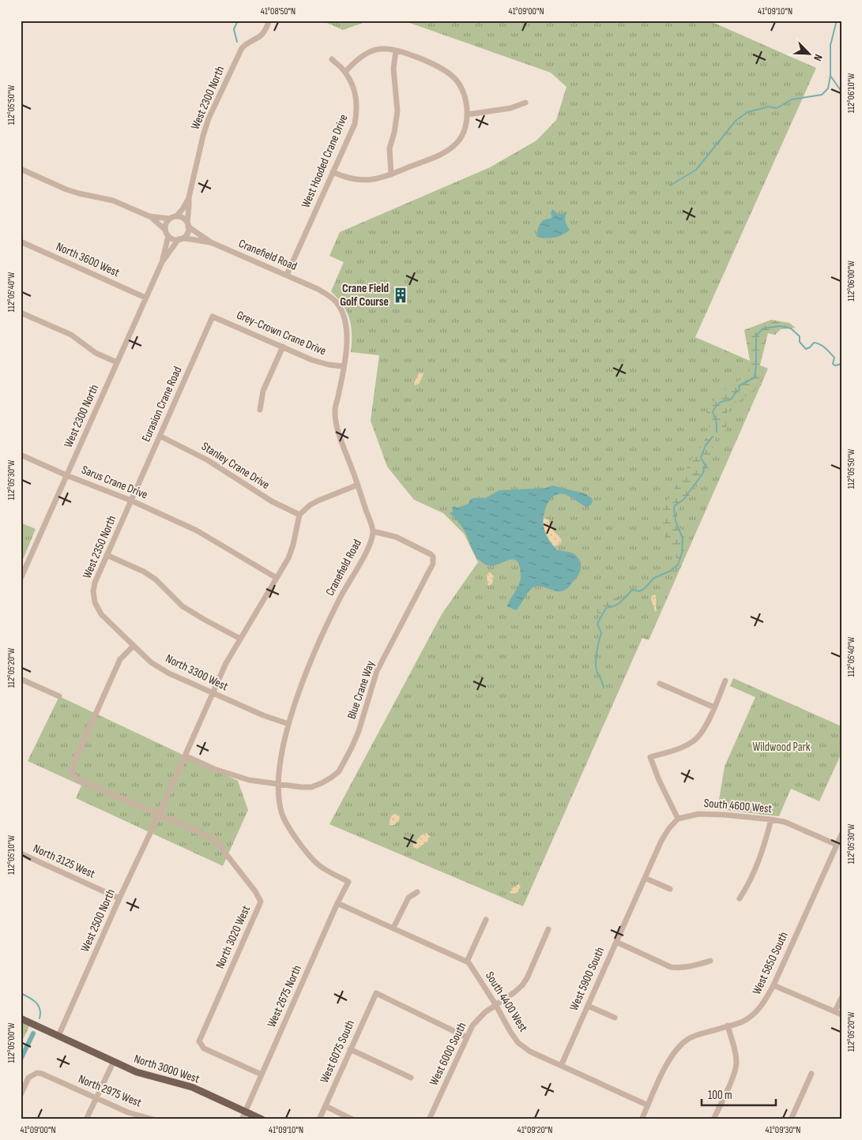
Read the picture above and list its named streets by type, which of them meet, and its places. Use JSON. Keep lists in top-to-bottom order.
{
  "streets": {
    "main road": ["North 3000 West"],
    "street": [
      "West 2300 North",
      "West Hooded Crane Drive",
      "Cranefield Road",
      "North 3600 West",
      "Grey-Crown Crane Drive",
      "Eurasion Crane Road",
      "Stanley Crane Drive",
      "Sarus Crane Drive",
      "West 2350 North",
      "North 3300 West",
      "Blue Crane Way",
      "South 4600 West",
      "North 3125 West",
      "West 2500 North",
      "North 3020 West",
      "West 5850 South",
      "West 5900 South",
      "West 2675 North",
      "South 4400 West",
      "West 6075 South",
      "West 6000 South",
      "North 2975 West"
    ]
  },
  "crossings": [
    ["West 2300 North", "North 3600 West"],
    ["West 2300 North", "Sarus Crane Drive"],
    ["West Hooded Crane Drive", "Cranefield Road"],
    ["Cranefield Road", "Grey-Crown Crane Drive"],
    ["Cranefield Road", "North 3300 West"],
    ["Cranefield Road", "Blue Crane Way"],
    ["Cranefield Road", "West 2675 North"],
    ["Grey-Crown Crane Drive", "Eurasion Crane Road"],
    ["Eurasion Crane Road", "Stanley Crane Drive"],
    ["Eurasion Crane Road", "Sarus Crane Drive"],
    ["Eurasion Crane Road", "West 2350 North"],
    ["Stanley Crane Drive", "West 2500 North"],
    ["Sarus Crane Drive", "West 2350 North"],
    ["Sarus Crane Drive", "West 2500 North"],
    ["West 2350 North", "North 3300 West"],
    ["North 3300 West", "West 2500 North"],
    ["Blue Crane Way", "West 2500 North"],
    ["South 4600 West", "West 5850 South"],
    ["South 4600 West", "West 5900 South"],
    ["North 3125 West", "West 2500 North"],
    ["West 2500 North", "North 3020 West"],
    ["West 2500 North", "North 3000 West"],
    ["North 3020 West", "West 2675 North"],
    ["West 5850 South", "South 4400 West"],
    ["West 5900 South", "South 4400 West"],
    ["West 2675 North", "North 3000 West"],
    ["South 4400 West", "West 6000 South"],
    ["West 6075 South", "West 6000 South"]
  ],
  "parks": ["Wildwood Park"],
  "places": {
    "building": ["Crane Field Golf Course"]
  },
  "scale_bar": "100 m",
  "north": "bottom right",
  "coordinates": [
    "41°08'50\"N",
    "41°09'00\"N",
    "41°09'10\"N",
    "112°06'10\"W",
    "112°05'50\"W",
    "112°06'00\"W",
    "112°05'40\"W",
    "112°05'30\"W",
    "112°05'20\"W",
    "112°05'10\"W",
    "112°05'00\"W",
    "41°09'20\"N",
    "41°09'30\"N"
  ]
}
